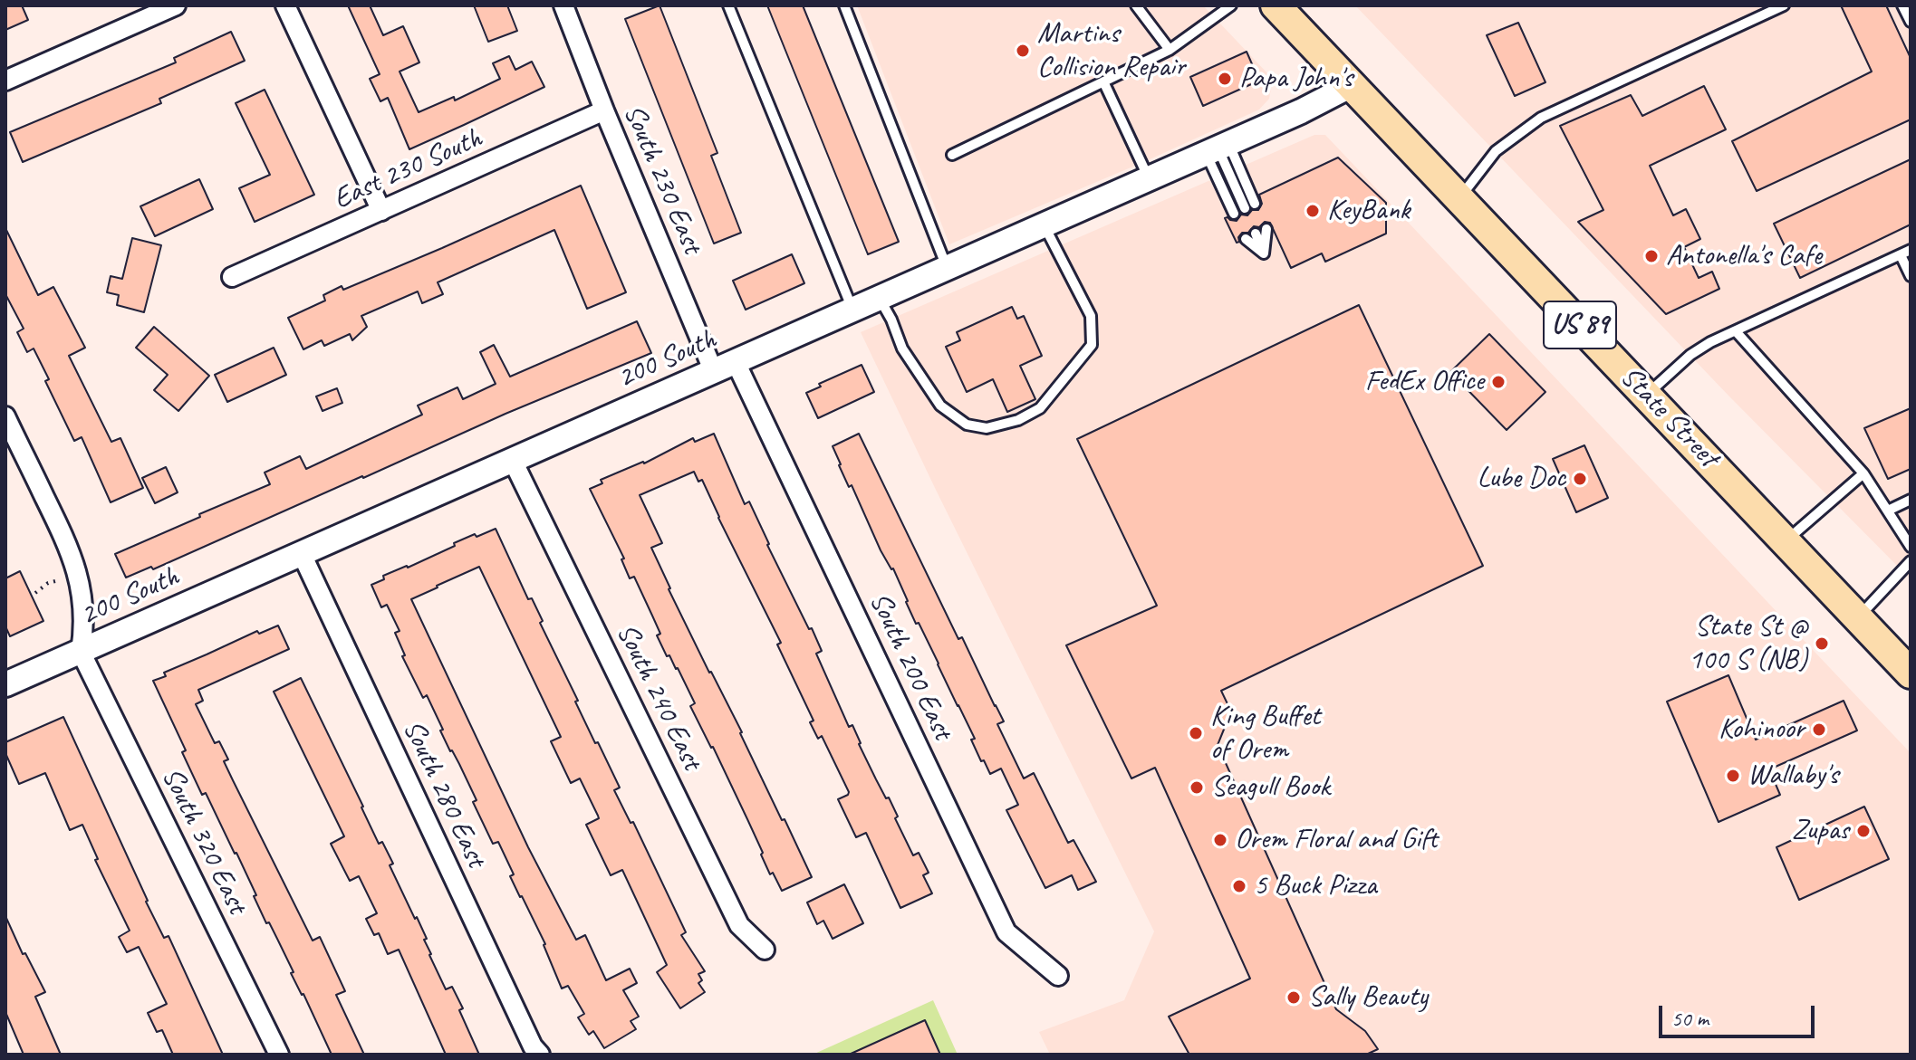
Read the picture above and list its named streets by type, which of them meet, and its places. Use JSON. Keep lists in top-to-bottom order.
{
  "streets": {
    "main road": ["US 89", "State Street"],
    "street": [
      "East 230 South",
      "South 230 East",
      "200 South",
      "South 200 East",
      "South 240 East",
      "South 280 East",
      "South 320 East"
    ]
  },
  "crossings": [
    ["East 230 South", "South 230 East"],
    ["South 230 East", "200 South"],
    ["200 South", "State Street"],
    ["200 South", "South 200 East"],
    ["200 South", "South 240 East"],
    ["200 South", "South 280 East"],
    ["200 South", "South 320 East"]
  ],
  "places": [
    "Martins Collision Repair",
    "Papa John's",
    "KeyBank",
    "Antonella's Cafe",
    "FedEx Office",
    "Lube Doc",
    "State St @ 100 S (NB)",
    "Kohinoor",
    "King Buffet of Orem",
    "Wallaby's",
    "Seagull Book",
    "Zupas",
    "Orem Floral and Gift",
    "5 Buck Pizza",
    "Sally Beauty"
  ],
  "scale_bar": "50 m"
}
